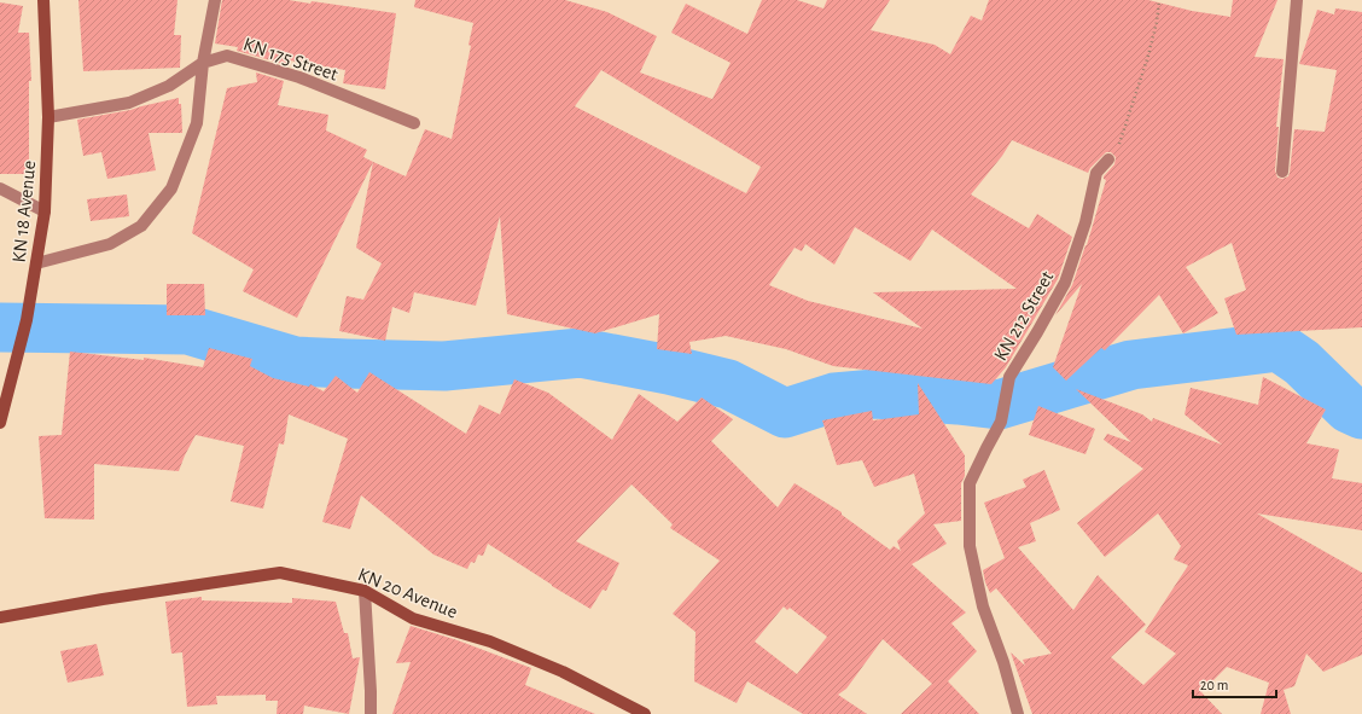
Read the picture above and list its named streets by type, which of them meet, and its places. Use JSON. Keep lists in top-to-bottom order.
{
  "streets": {
    "main road": ["KN 18 Avenue", "KN 20 Avenue"],
    "street": ["KN 175 Street", "KN 212 Street"]
  },
  "crossings": [
    ["KN 175 Street", "KN 18 Avenue"]
  ],
  "scale_bar": "20 m"
}
